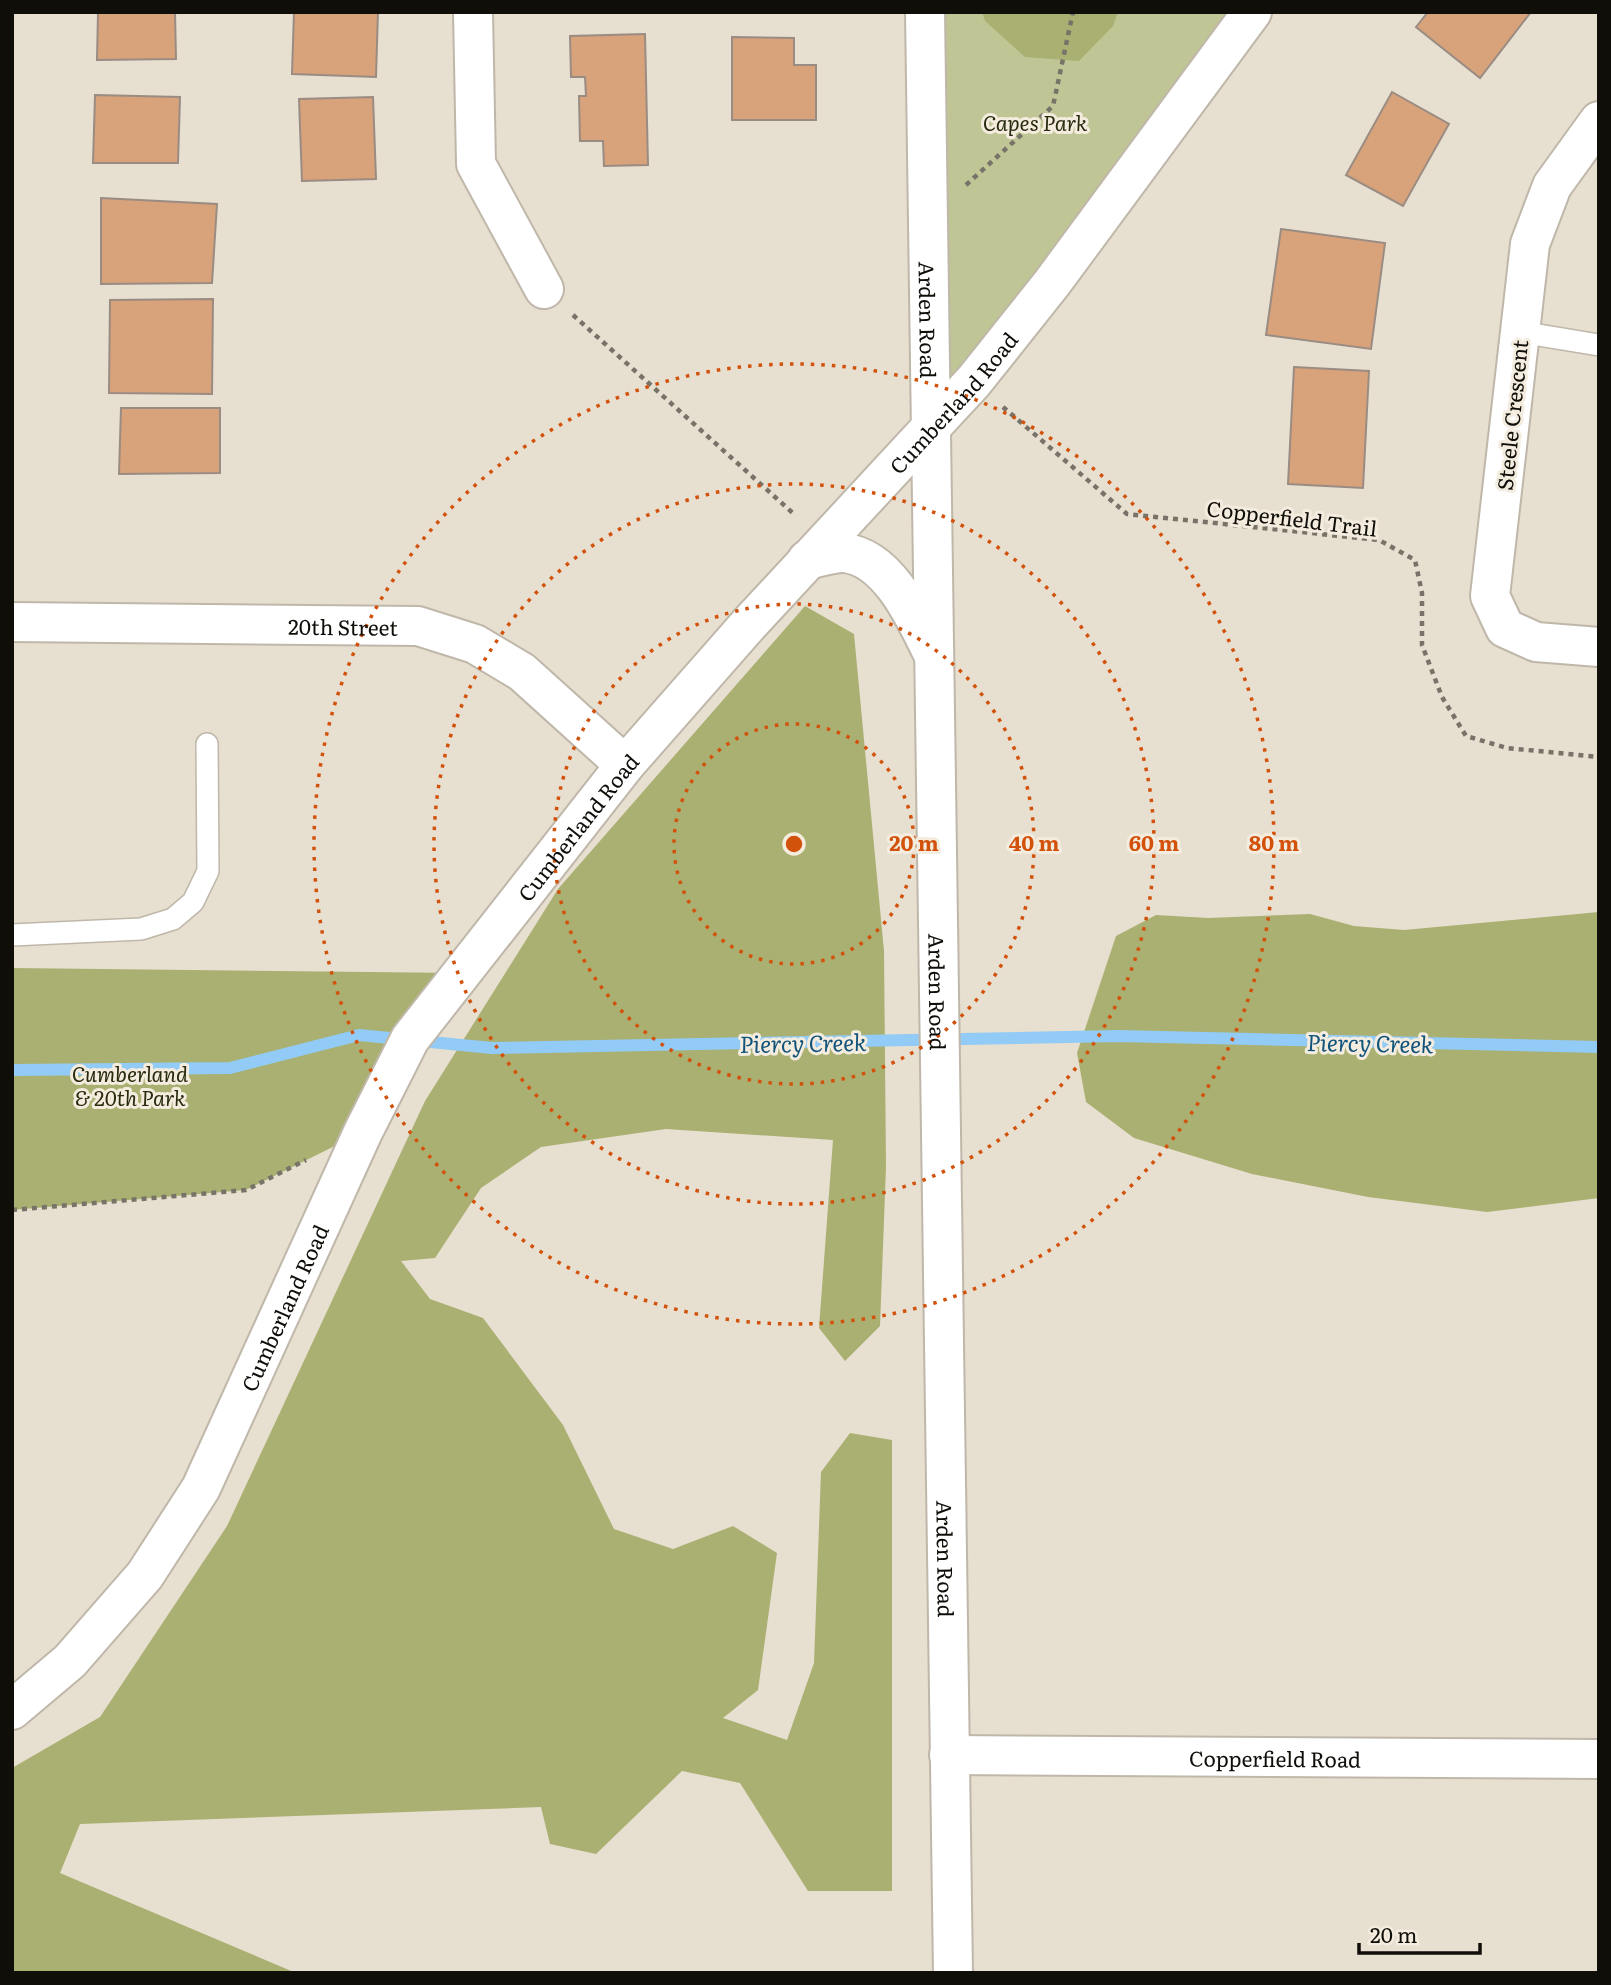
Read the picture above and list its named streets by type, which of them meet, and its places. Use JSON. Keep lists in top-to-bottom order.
{
  "streets": {
    "street": [
      "Arden Road",
      "Cumberland Road",
      "Steele Crescent",
      "20th Street",
      "Copperfield Road"
    ],
    "path": ["Copperfield Trail"]
  },
  "crossings": [
    ["Arden Road", "Cumberland Road"],
    ["Arden Road", "Copperfield Road"],
    ["Cumberland Road", "Copperfield Trail"],
    ["Cumberland Road", "20th Street"]
  ],
  "water": ["Piercy Creek"],
  "parks": ["Capes Park", "Cumberland & 20th Park"],
  "scale_bar": "20 m",
  "rings": [
    "20 m",
    "40 m",
    "60 m",
    "80 m"
  ]
}
